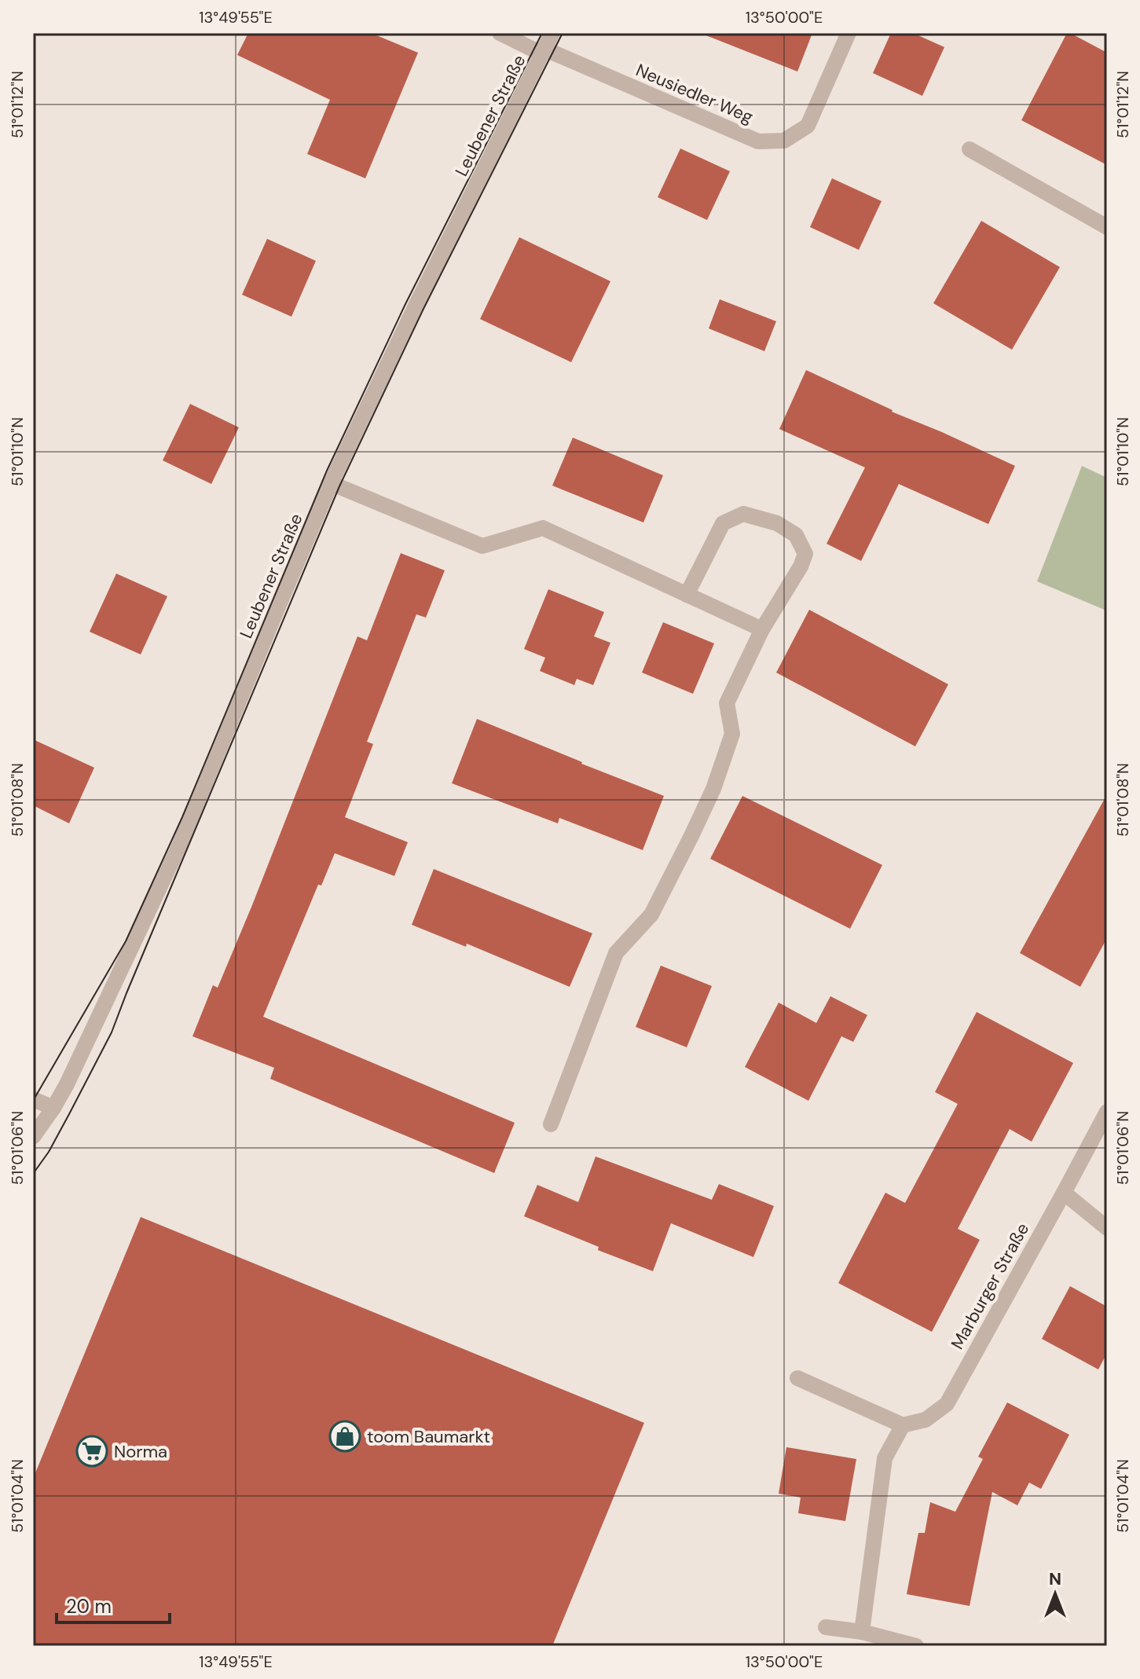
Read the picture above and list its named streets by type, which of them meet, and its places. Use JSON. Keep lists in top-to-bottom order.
{
  "streets": {
    "street": ["Neusiedler Weg", "Leubener Straße", "Marburger Straße"]
  },
  "crossings": [
    ["Neusiedler Weg", "Leubener Straße"]
  ],
  "places": {
    "shop": ["toom Baumarkt"],
    "supermarket": ["Norma"]
  },
  "scale_bar": "20 m",
  "north": "top",
  "coordinates": [
    "13°49'55\"E",
    "13°50'00\"E",
    "51°01'12\"N",
    "51°01'10\"N",
    "51°01'08\"N",
    "51°01'06\"N",
    "51°01'04\"N"
  ]
}
